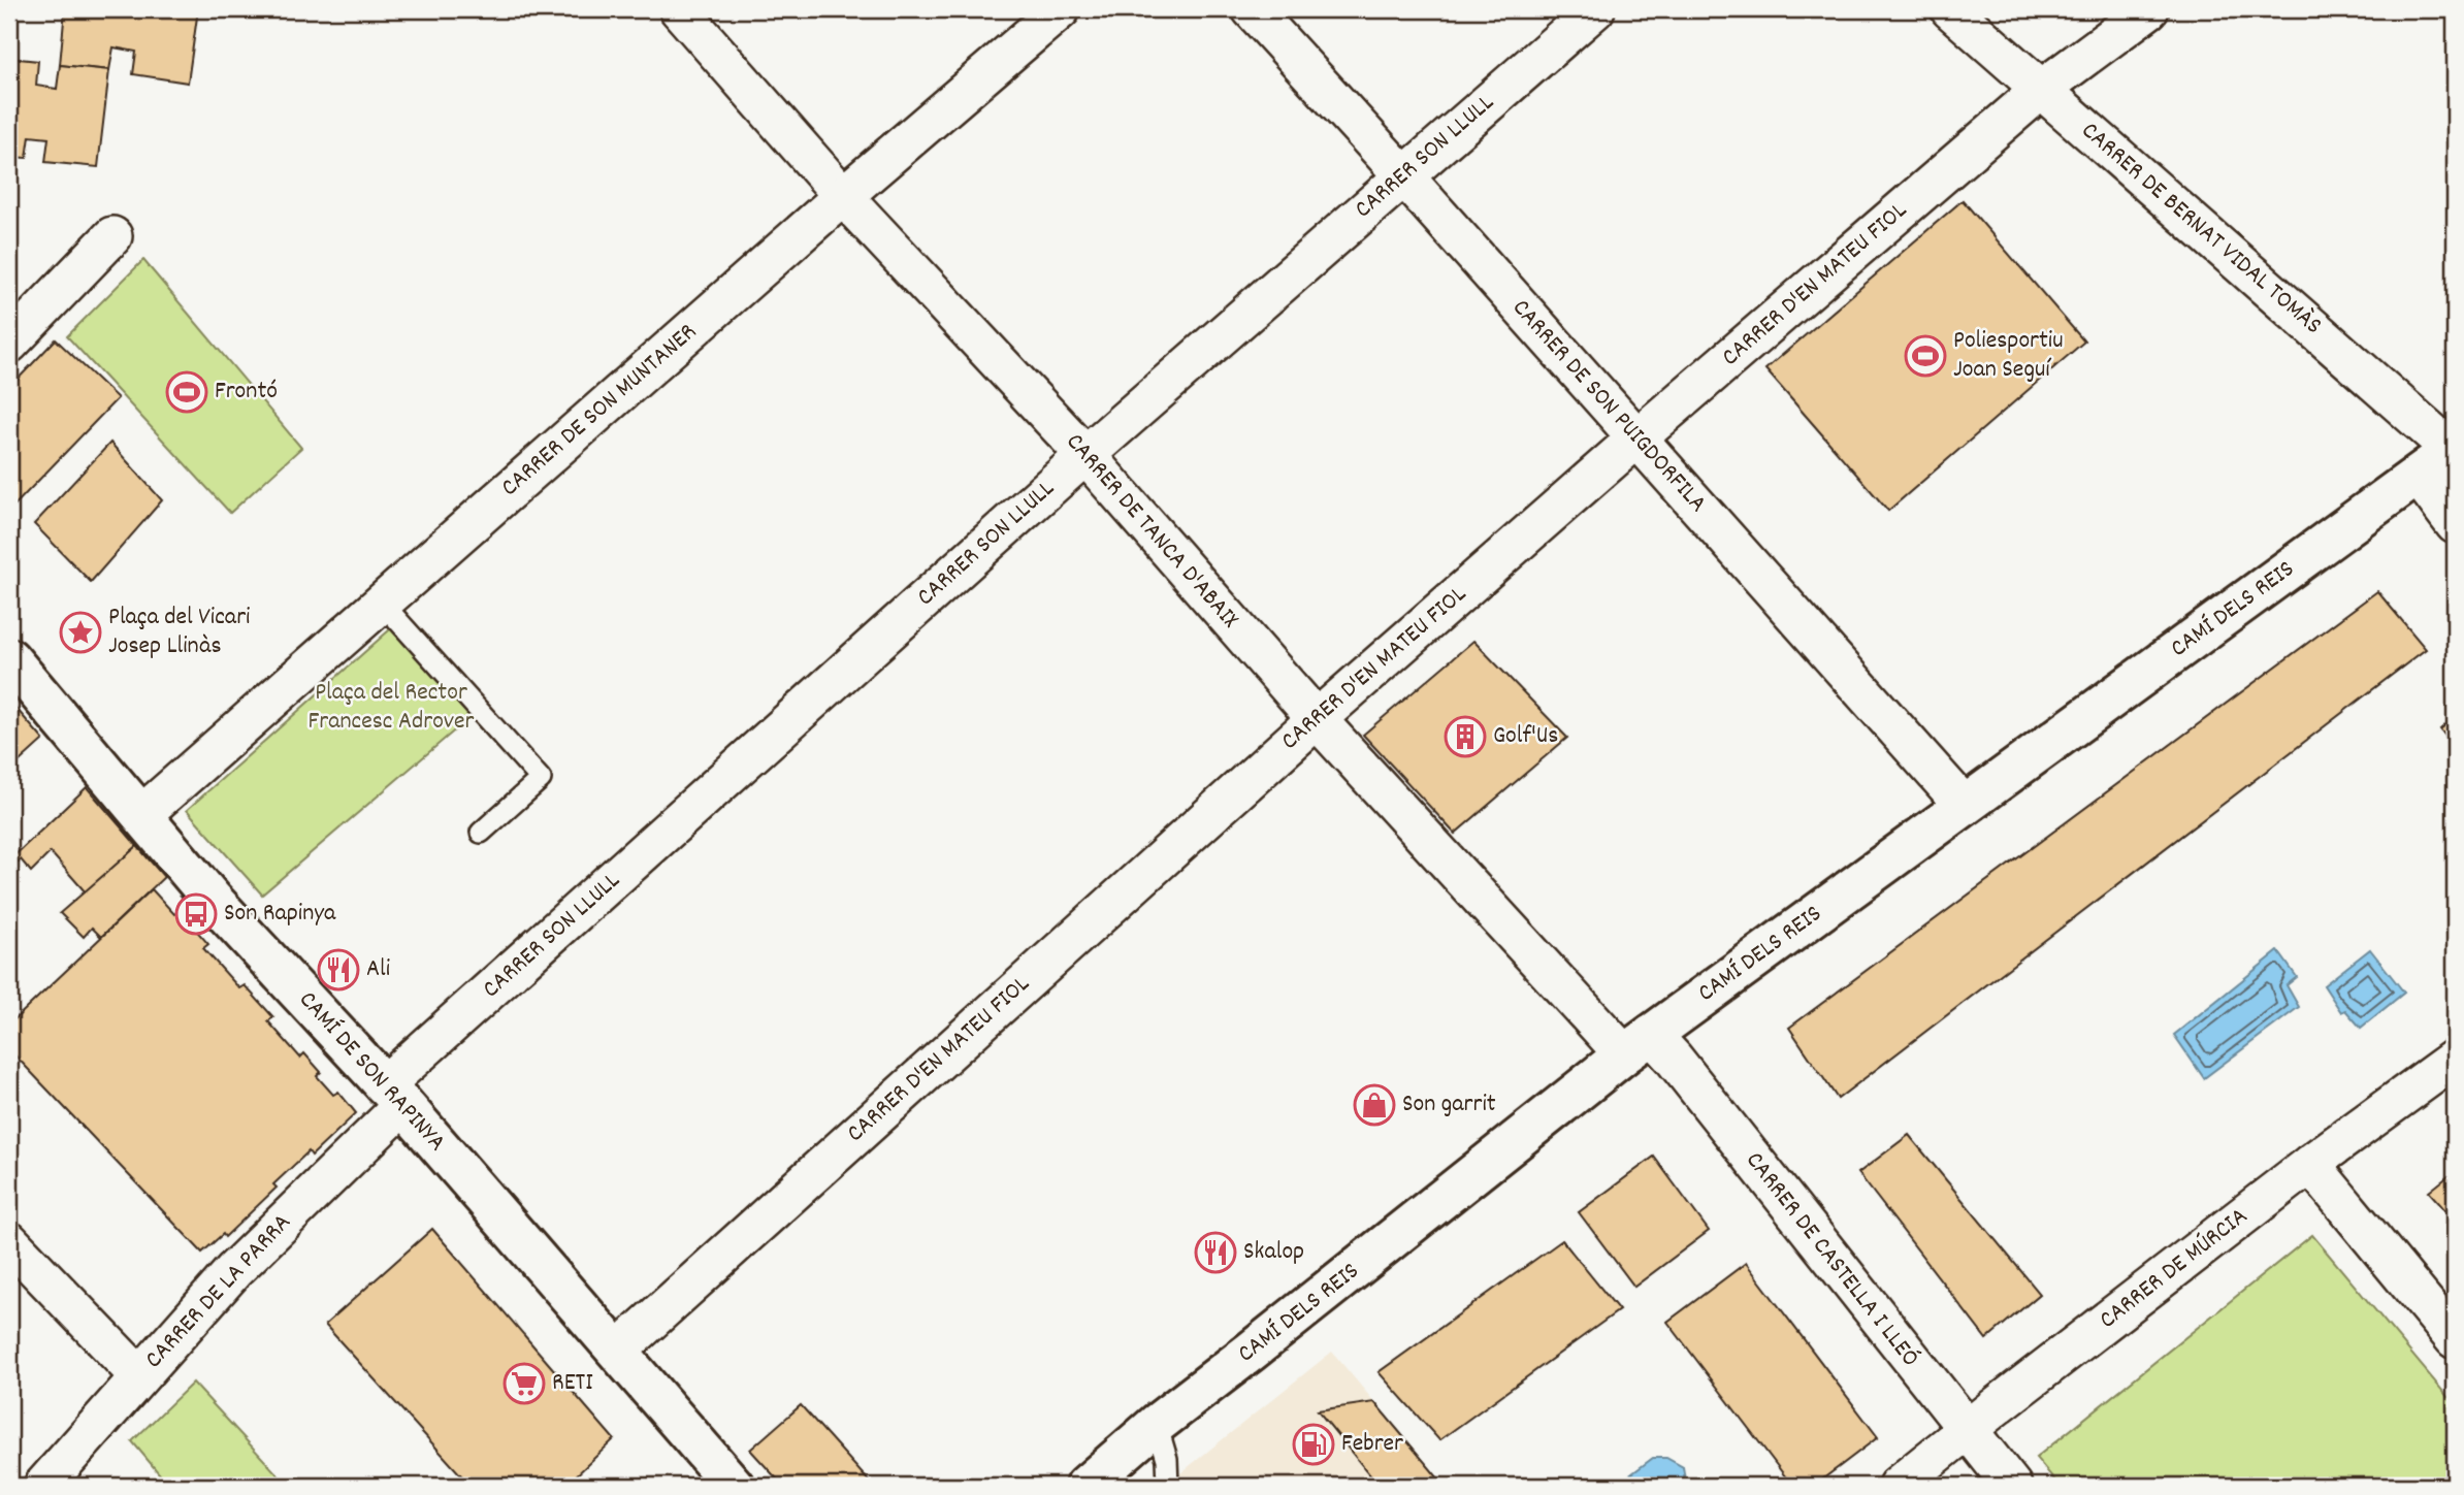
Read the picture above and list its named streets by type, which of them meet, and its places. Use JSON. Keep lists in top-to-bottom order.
{
  "streets": {
    "street": [
      "CARRER SON LLULL",
      "CARRER DE BERNAT VIDAL TOMÀS",
      "CARRER D'EN MATEU FIOL",
      "CARRER DE SON PUIGDORFILA",
      "CARRER DE SON MUNTANER",
      "CARRER DE TANCA D'ABAIX",
      "CAMÍ DELS REIS",
      "CAMÍ DE SON RAPINYA",
      "CARRER DE CASTELLA I LLEÓ",
      "CARRER DE MÚRCIA",
      "CARRER DE LA PARRA"
    ]
  },
  "crossings": [
    ["CARRER SON LLULL", "CARRER DE SON PUIGDORFILA"],
    ["CARRER SON LLULL", "CARRER DE TANCA D'ABAIX"],
    ["CARRER SON LLULL", "CAMÍ DE SON RAPINYA"],
    ["CARRER SON LLULL", "CARRER DE LA PARRA"],
    ["CARRER DE BERNAT VIDAL TOMÀS", "CARRER D'EN MATEU FIOL"],
    ["CARRER DE BERNAT VIDAL TOMÀS", "CAMÍ DELS REIS"],
    ["CARRER D'EN MATEU FIOL", "CARRER DE SON PUIGDORFILA"],
    ["CARRER D'EN MATEU FIOL", "CARRER DE TANCA D'ABAIX"],
    ["CARRER D'EN MATEU FIOL", "CAMÍ DE SON RAPINYA"],
    ["CARRER DE SON PUIGDORFILA", "CAMÍ DELS REIS"],
    ["CARRER DE SON MUNTANER", "CARRER DE TANCA D'ABAIX"],
    ["CARRER DE SON MUNTANER", "CAMÍ DE SON RAPINYA"],
    ["CARRER DE TANCA D'ABAIX", "CAMÍ DELS REIS"],
    ["CARRER DE TANCA D'ABAIX", "CARRER DE CASTELLA I LLEÓ"],
    ["CAMÍ DELS REIS", "CARRER DE CASTELLA I LLEÓ"],
    ["CAMÍ DE SON RAPINYA", "CARRER DE LA PARRA"],
    ["CARRER DE CASTELLA I LLEÓ", "CARRER DE MÚRCIA"]
  ],
  "parks": ["Plaça del Rector Francesc Adrover"],
  "places": {
    "sports": ["Poliesportiu Joan Seguí", "Frontó"],
    "place": ["Plaça del Vicari Josep Llinàs"],
    "building": ["Golf'Us"],
    "bus stop": ["Son Rapinya"],
    "restaurant": ["Ali", "Skalop"],
    "shop": ["Son garrit"],
    "supermarket": ["RETI"],
    "fuel station": ["Febrer"]
  }
}
